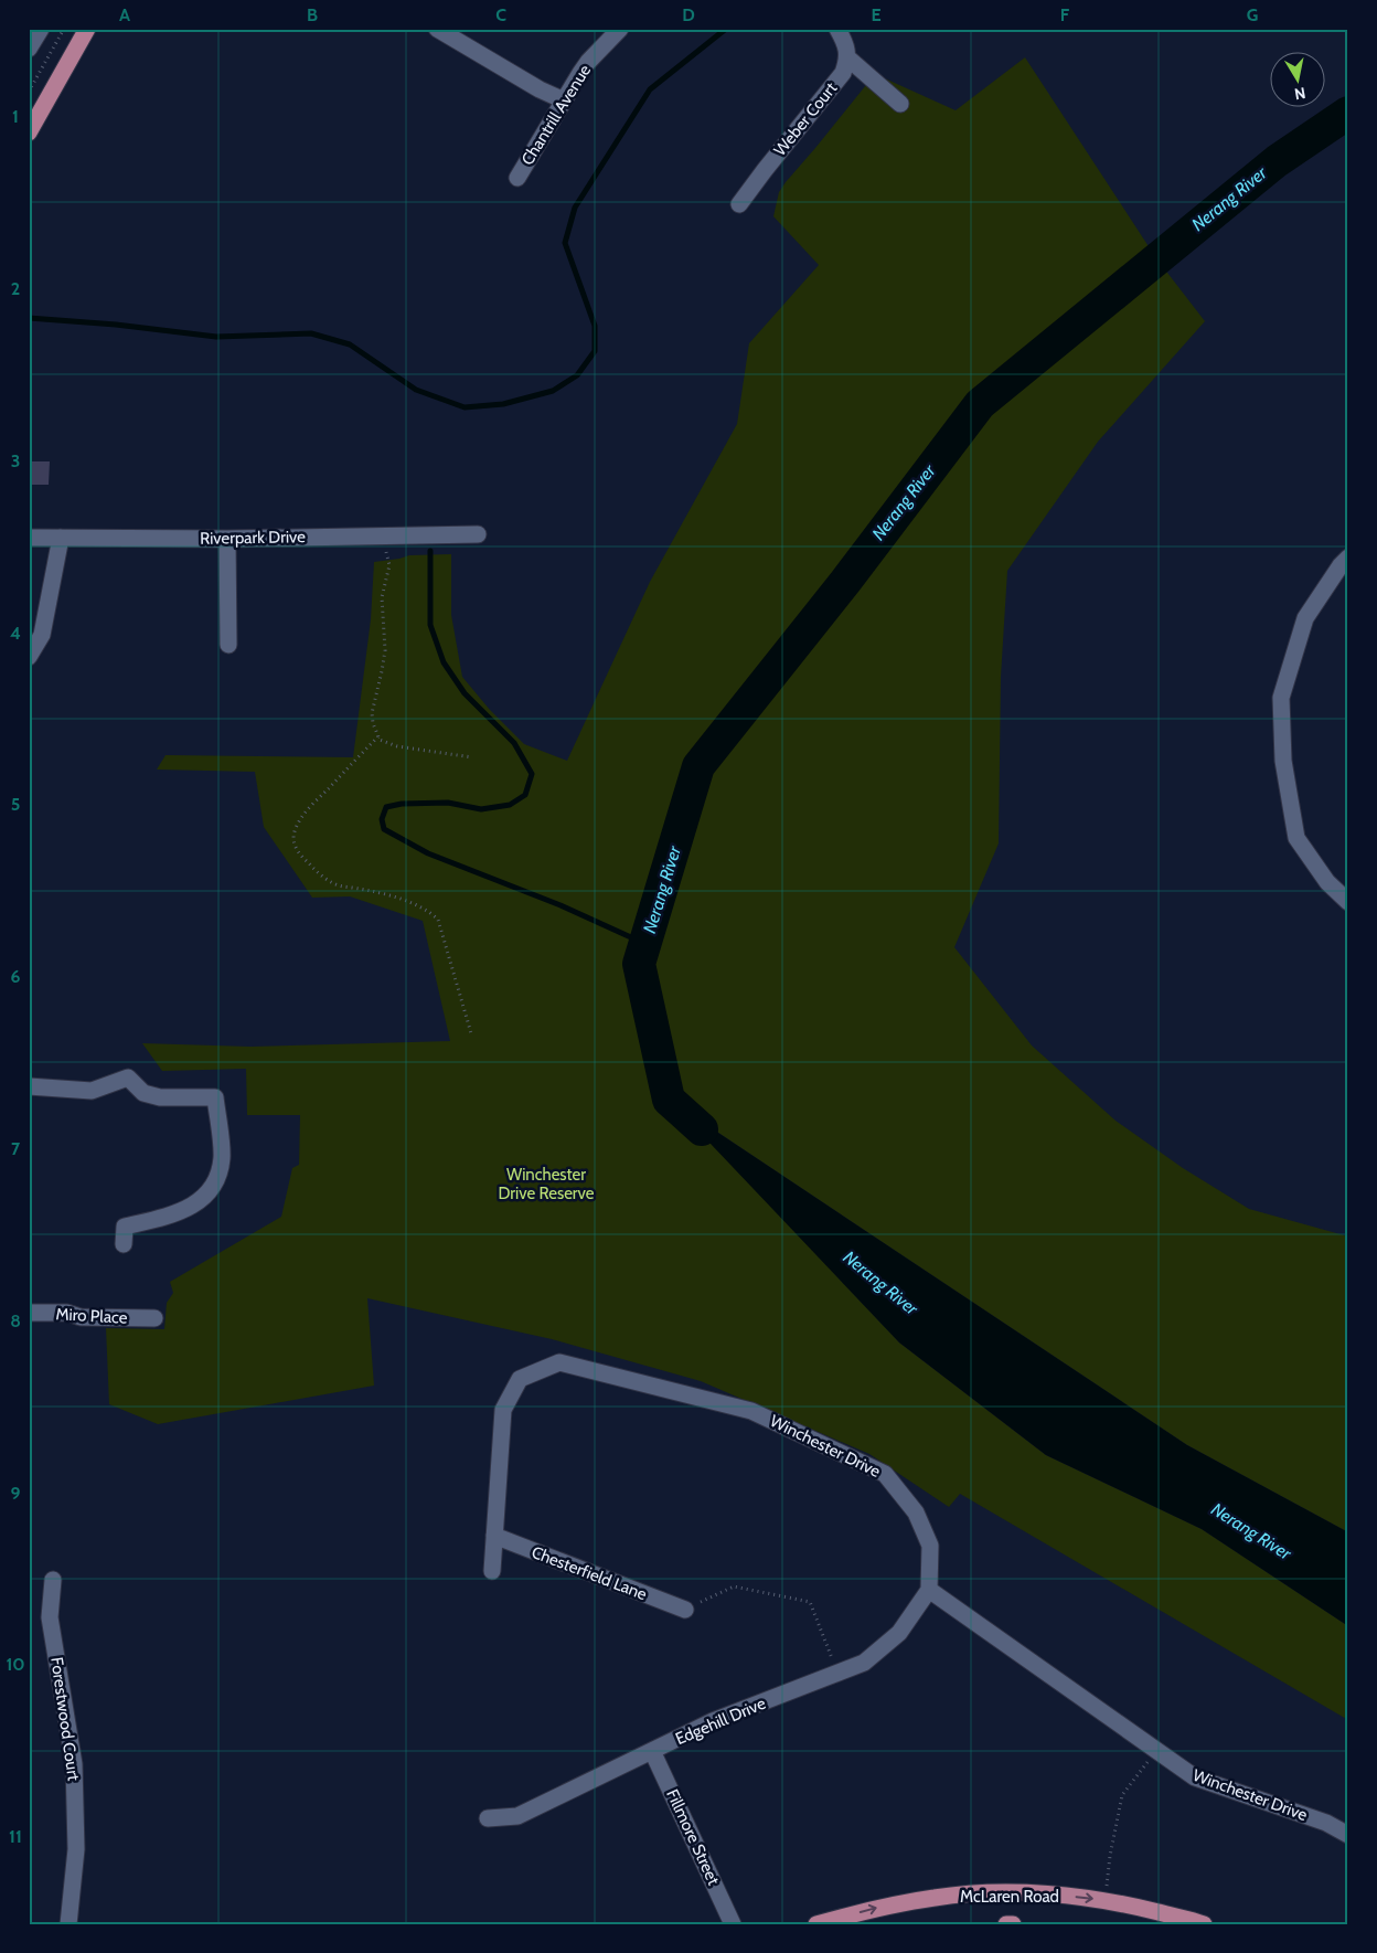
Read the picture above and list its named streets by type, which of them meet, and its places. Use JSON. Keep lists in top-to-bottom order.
{
  "streets": {
    "main road": ["McLaren Road"],
    "street": [
      "Chantrill Avenue",
      "Weber Court",
      "Riverpark Drive",
      "Miro Place",
      "Winchester Drive",
      "Chesterfield Lane",
      "Forestwood Court",
      "Edgehill Drive",
      "Fillmore Street"
    ]
  },
  "crossings": [
    ["Winchester Drive", "Chesterfield Lane"],
    ["Winchester Drive", "Edgehill Drive"],
    ["Edgehill Drive", "Fillmore Street"]
  ],
  "one_way": ["McLaren Road"],
  "water": ["Nerang River"],
  "parks": ["Winchester Drive Reserve"],
  "north": "bottom",
  "grid": {
    "columns": [
      "A",
      "B",
      "C",
      "D",
      "E",
      "F",
      "G"
    ],
    "rows": [
      "1",
      "2",
      "3",
      "4",
      "5",
      "6",
      "7",
      "8",
      "9",
      "10",
      "11"
    ]
  }
}
